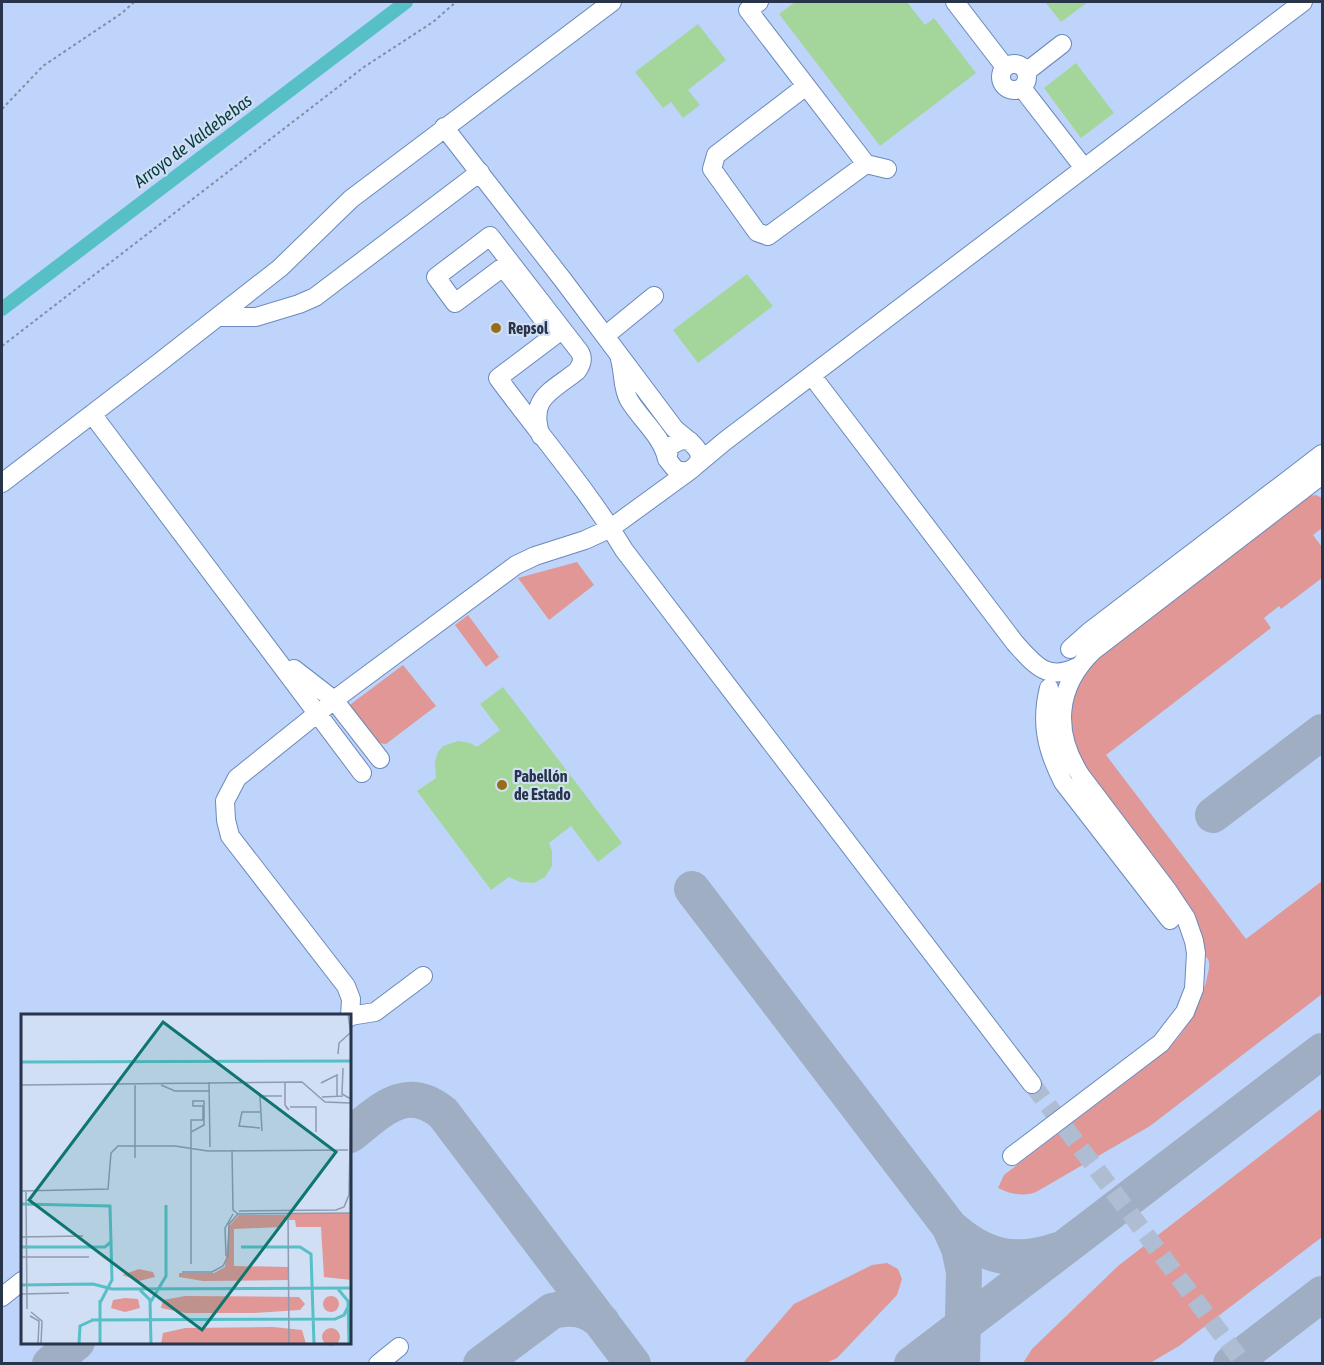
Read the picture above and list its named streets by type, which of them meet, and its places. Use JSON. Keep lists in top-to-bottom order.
{
  "water": ["Arroyo de Valdebebas"],
  "places": ["Repsol", "Pabellón de Estado"]
}
